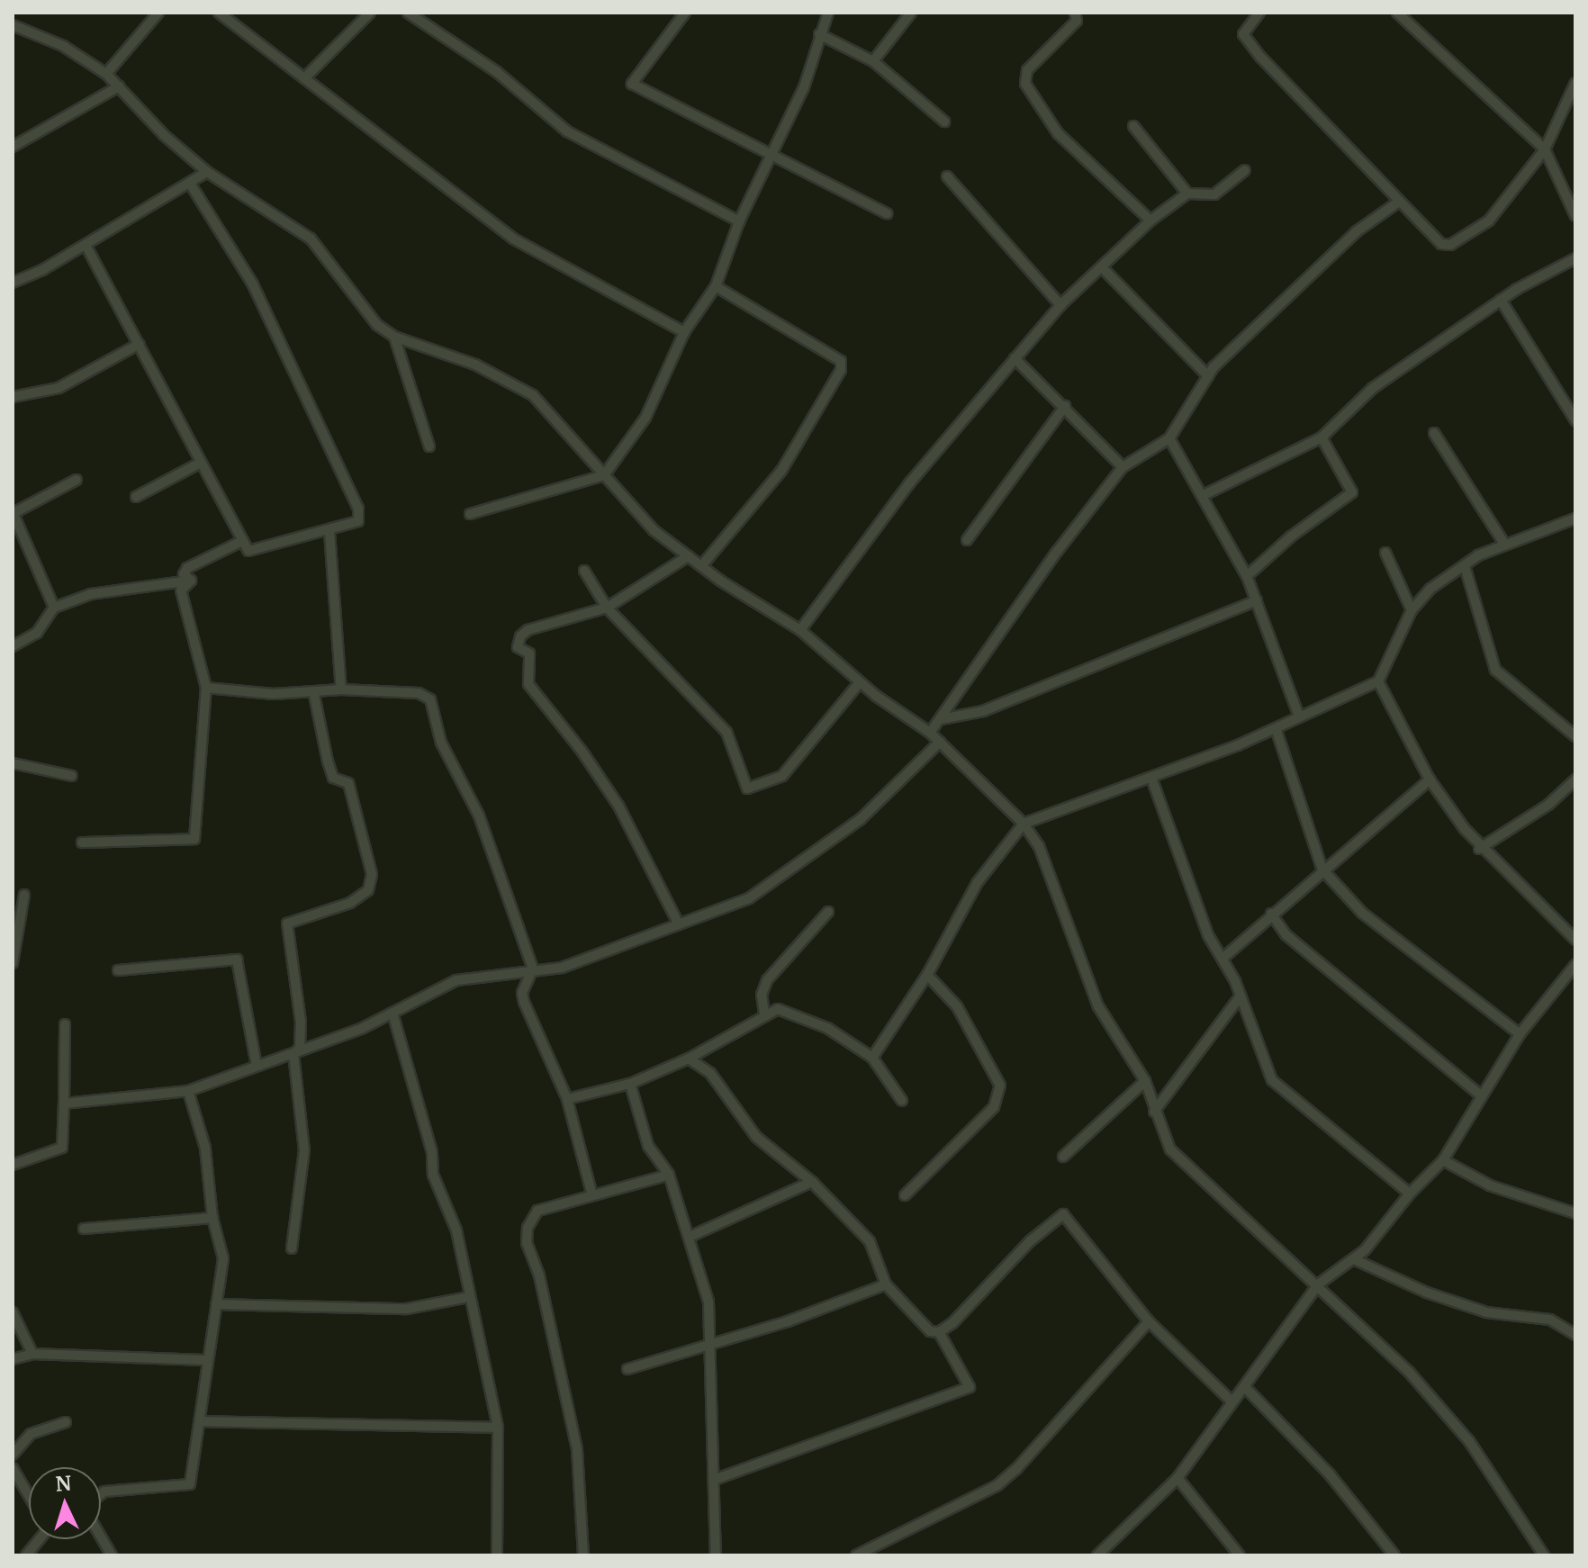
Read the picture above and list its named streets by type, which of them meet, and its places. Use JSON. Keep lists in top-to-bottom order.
{
  "north": "top"
}
